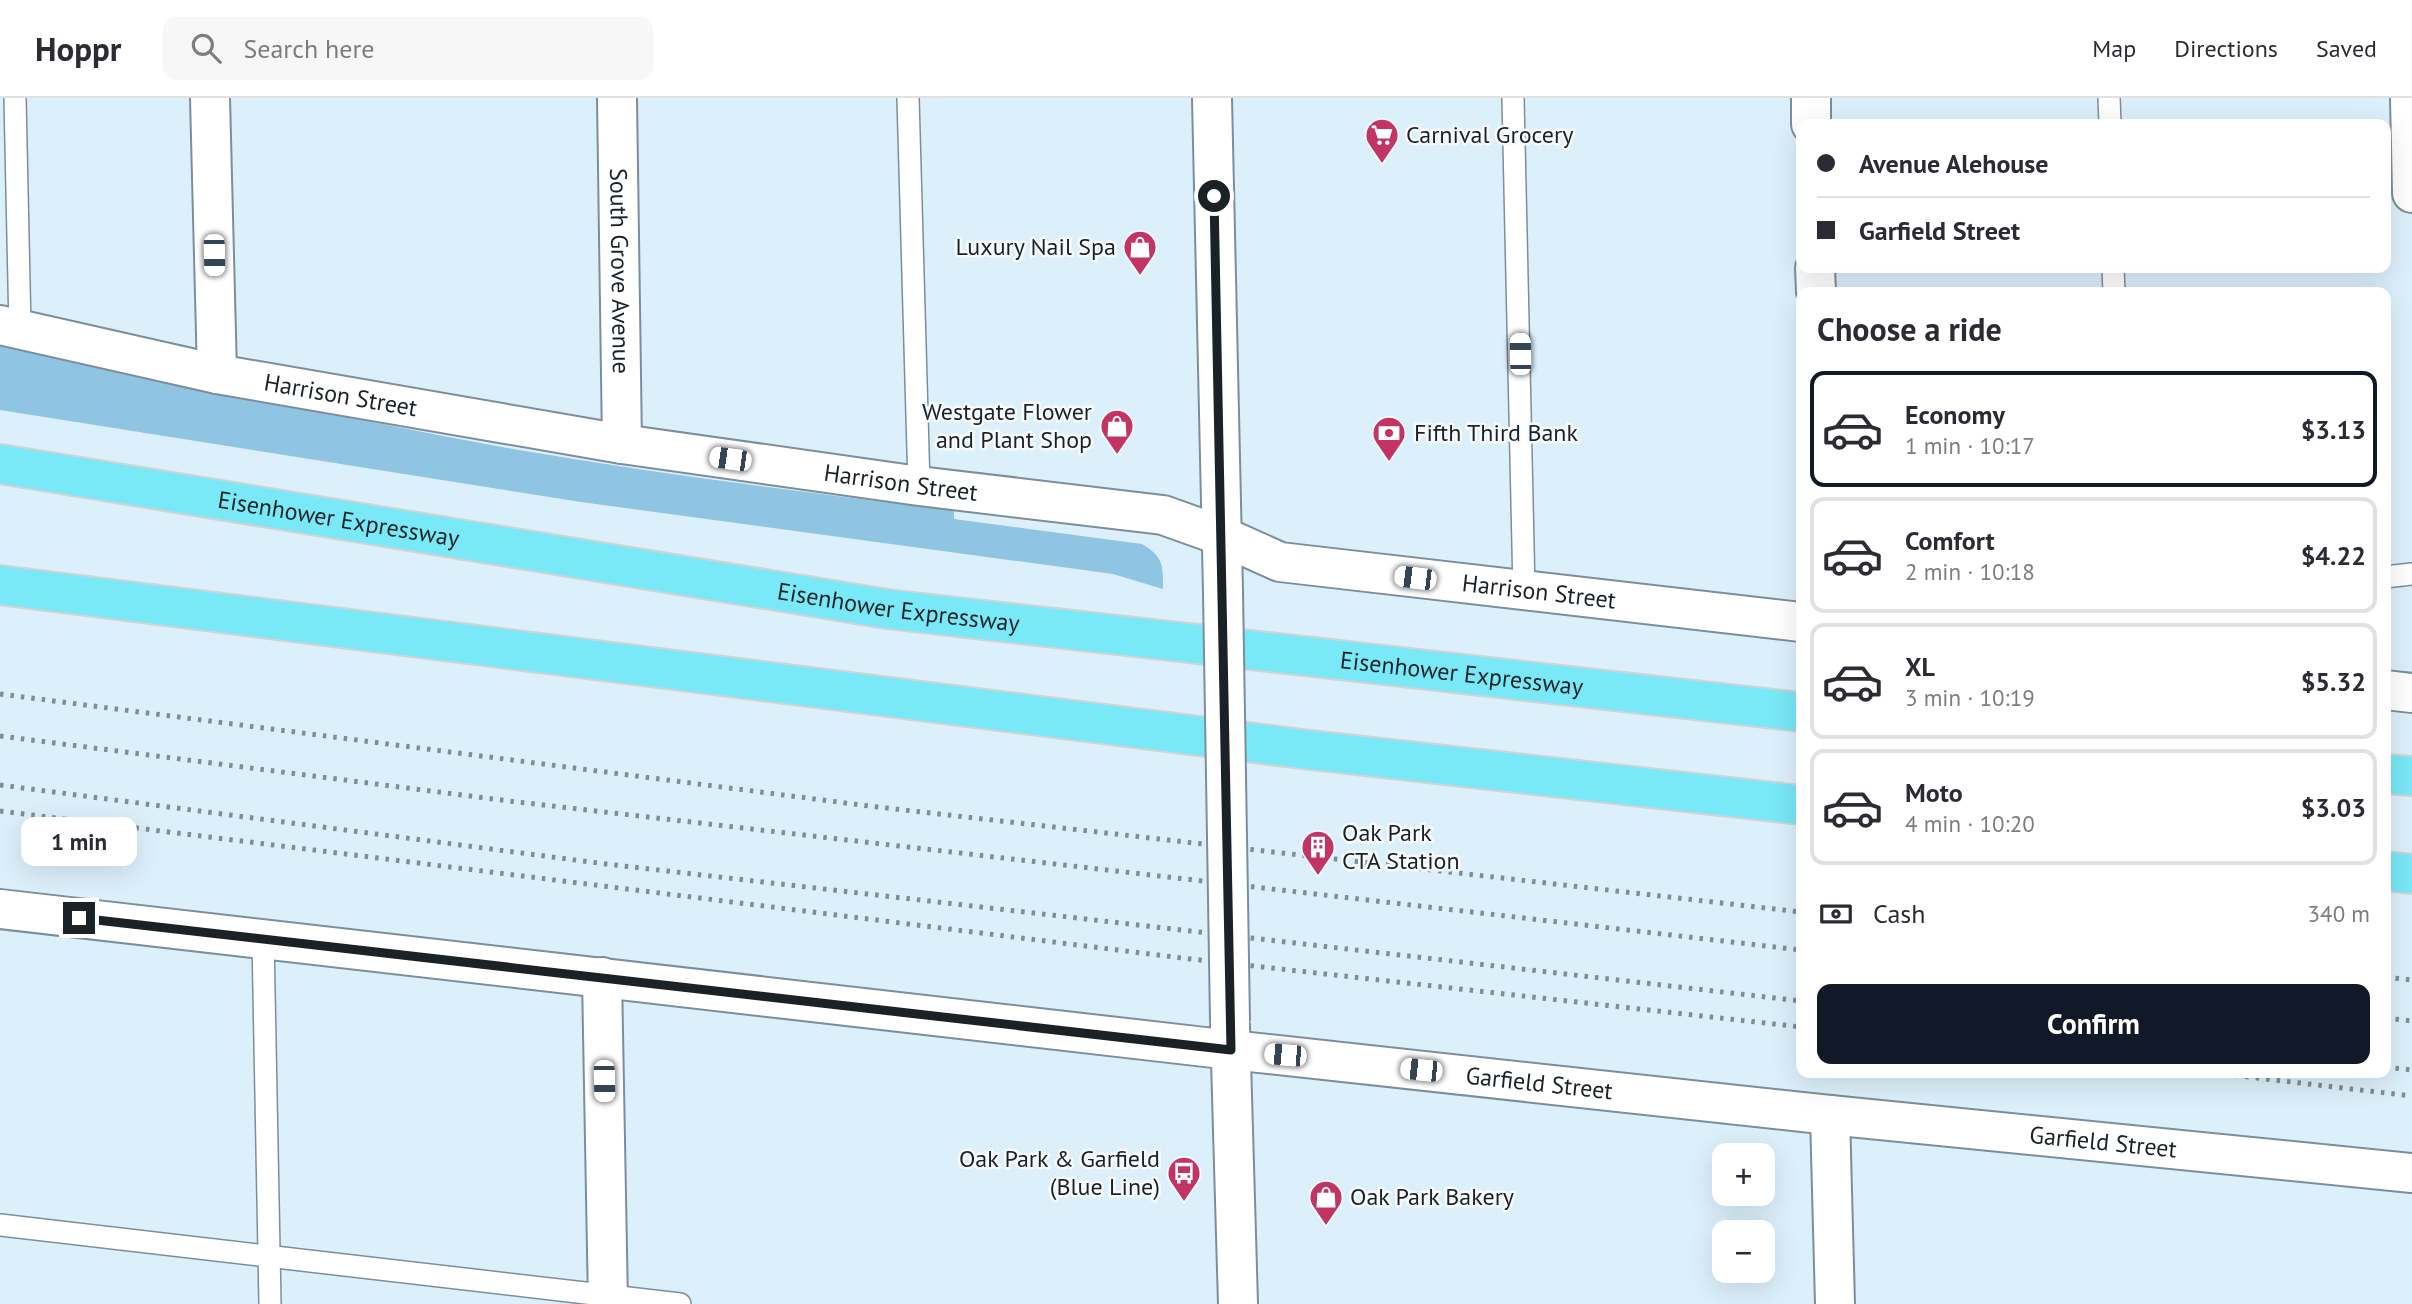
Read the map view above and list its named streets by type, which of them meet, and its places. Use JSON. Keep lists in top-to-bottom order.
{
  "streets": {
    "highway": ["Eisenhower Expressway"],
    "street": ["South Grove Avenue", "Harrison Street", "Garfield Street"]
  },
  "crossings": [
    ["South Grove Avenue", "Harrison Street"]
  ],
  "places": {
    "supermarket": ["Carnival Grocery"],
    "shop": ["Luxury Nail Spa", "Westgate Flower and Plant Shop", "Oak Park Bakery"],
    "bank": ["Fifth Third Bank"],
    "building": ["Oak Park CTA Station"],
    "bus stop": ["Oak Park & Garfield (Blue Line)"]
  },
  "page": {
    "header": "Hoppr",
    "search": "Search here",
    "nav": ["Map", "Directions", "Saved"],
    "banner": ["Avenue Alehouse", "Garfield Street"],
    "heading": "Choose a ride",
    "list": [
      {
        "name": "Economy",
        "note": "1 min · 10:17",
        "value": "$3.13"
      },
      {
        "name": "Comfort",
        "note": "2 min · 10:18",
        "value": "$4.22"
      },
      {
        "name": "XL",
        "note": "3 min · 10:19",
        "value": "$5.32"
      },
      {
        "name": "Moto",
        "note": "4 min · 10:20",
        "value": "$3.03"
      }
    ],
    "bubble": "1 min",
    "pay": ["Cash", "340 m"],
    "buttons": "Confirm",
    "map_buttons": ["+", "−"]
  }
}
